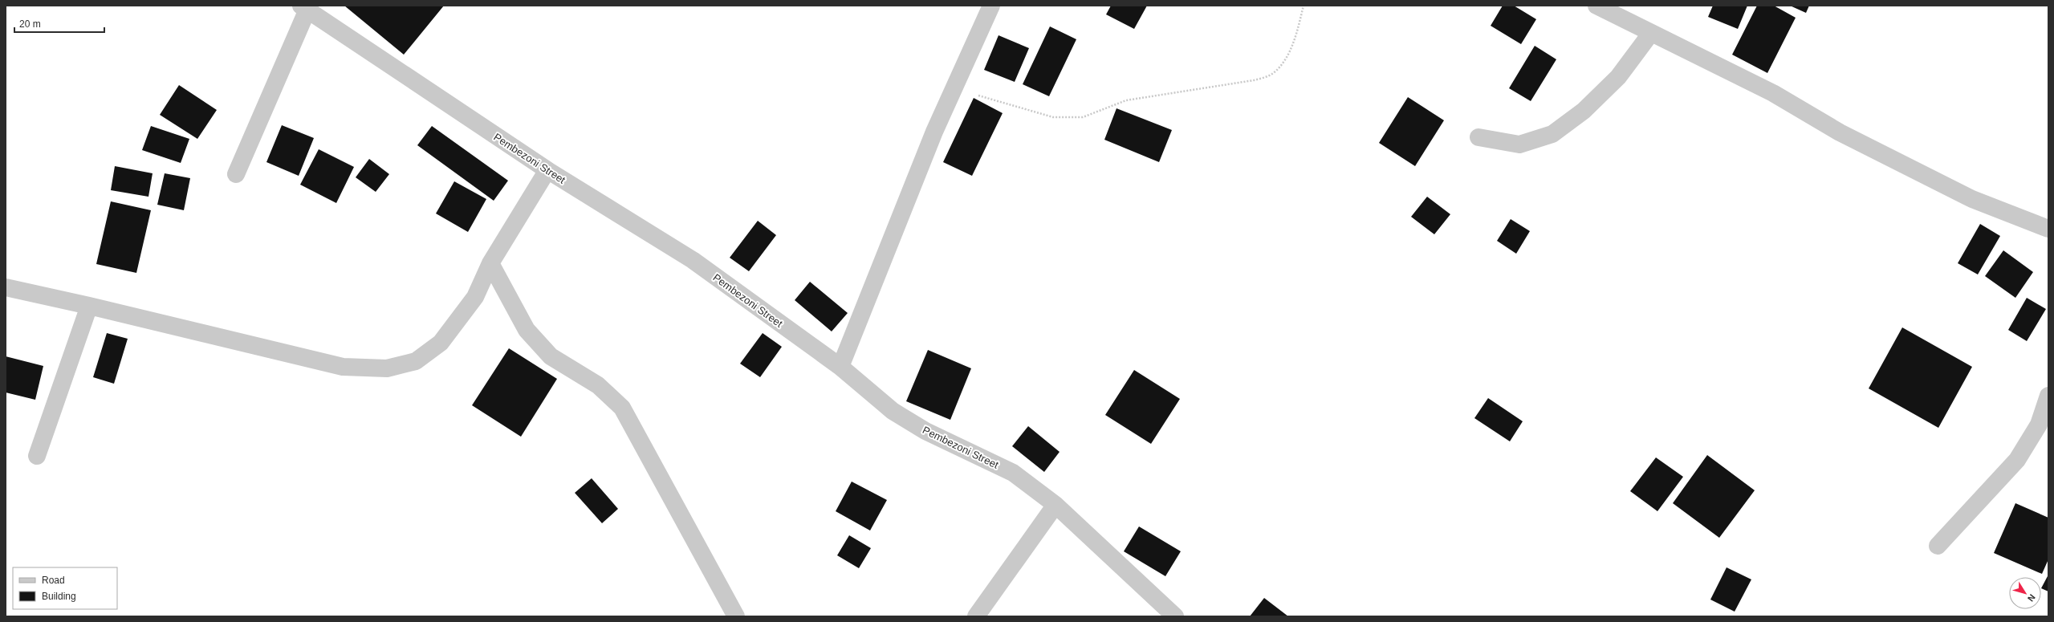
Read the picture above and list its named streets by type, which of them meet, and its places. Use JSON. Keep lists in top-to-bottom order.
{
  "streets": {
    "street": ["Pembezoni Street"]
  },
  "legend": ["Road", "Building"],
  "scale_bar": "20 m",
  "north": "bottom right"
}
